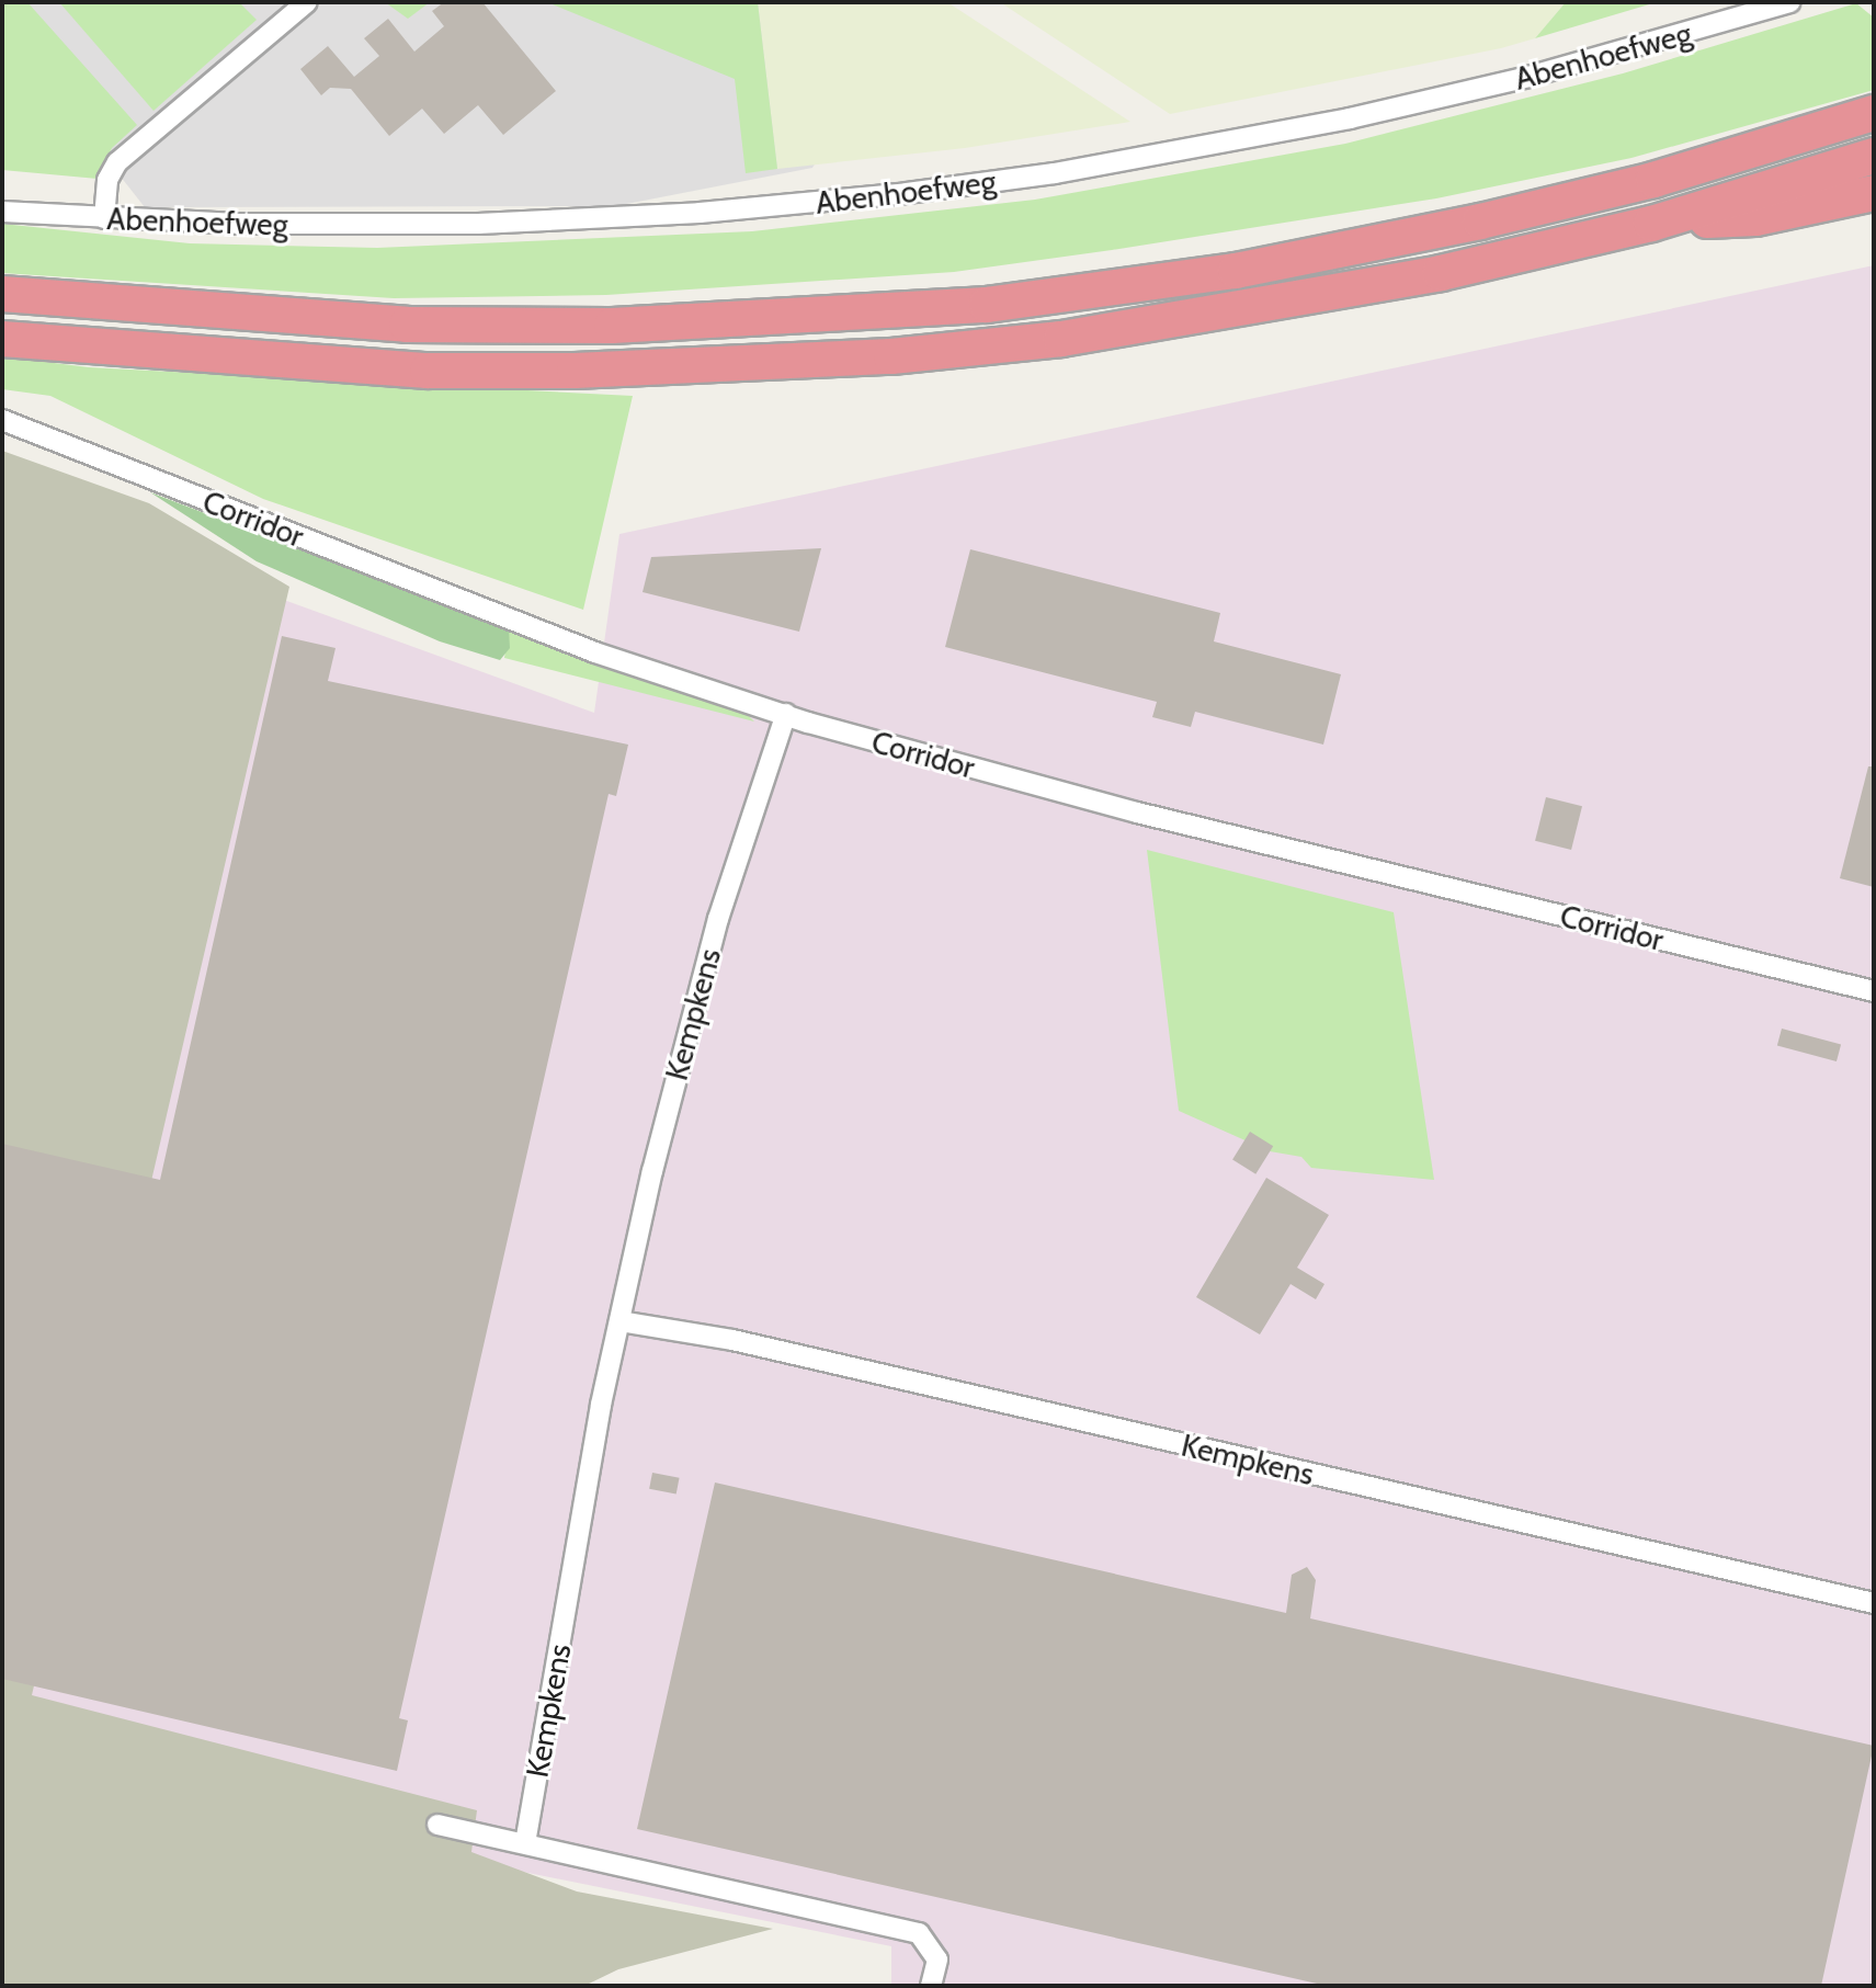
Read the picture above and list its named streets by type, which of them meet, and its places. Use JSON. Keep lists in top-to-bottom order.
{
  "streets": {
    "street": ["Abenhoefweg", "Corridor", "Kempkens"]
  },
  "crossings": [
    ["Corridor", "Kempkens"]
  ]
}
